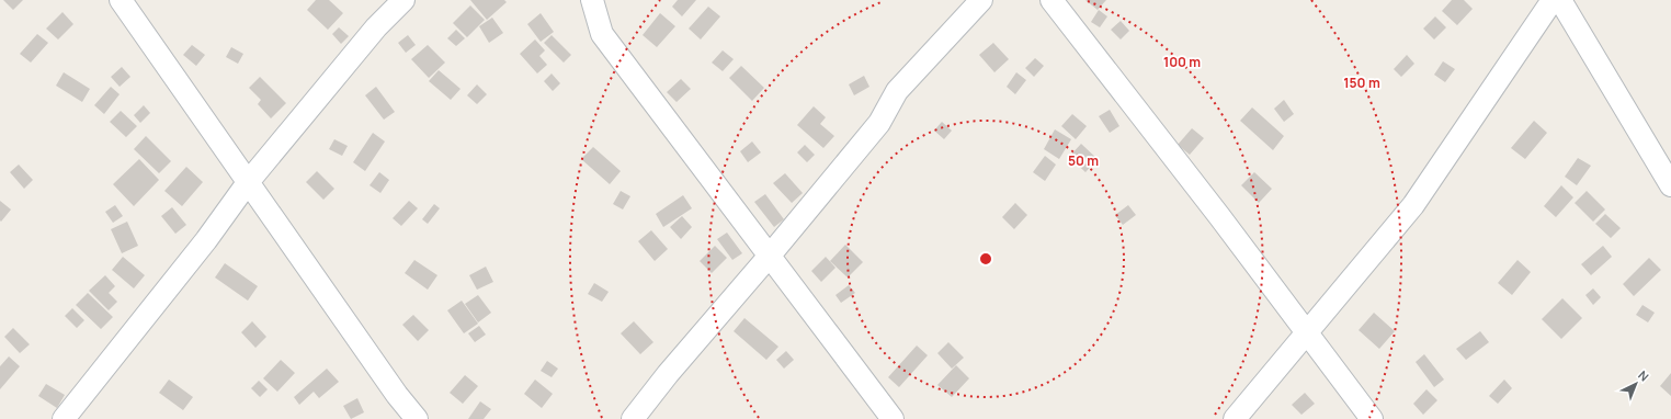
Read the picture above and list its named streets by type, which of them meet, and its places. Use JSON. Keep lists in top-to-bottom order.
{
  "north": "top right",
  "rings": ["100 m", "150 m", "50 m"]
}
